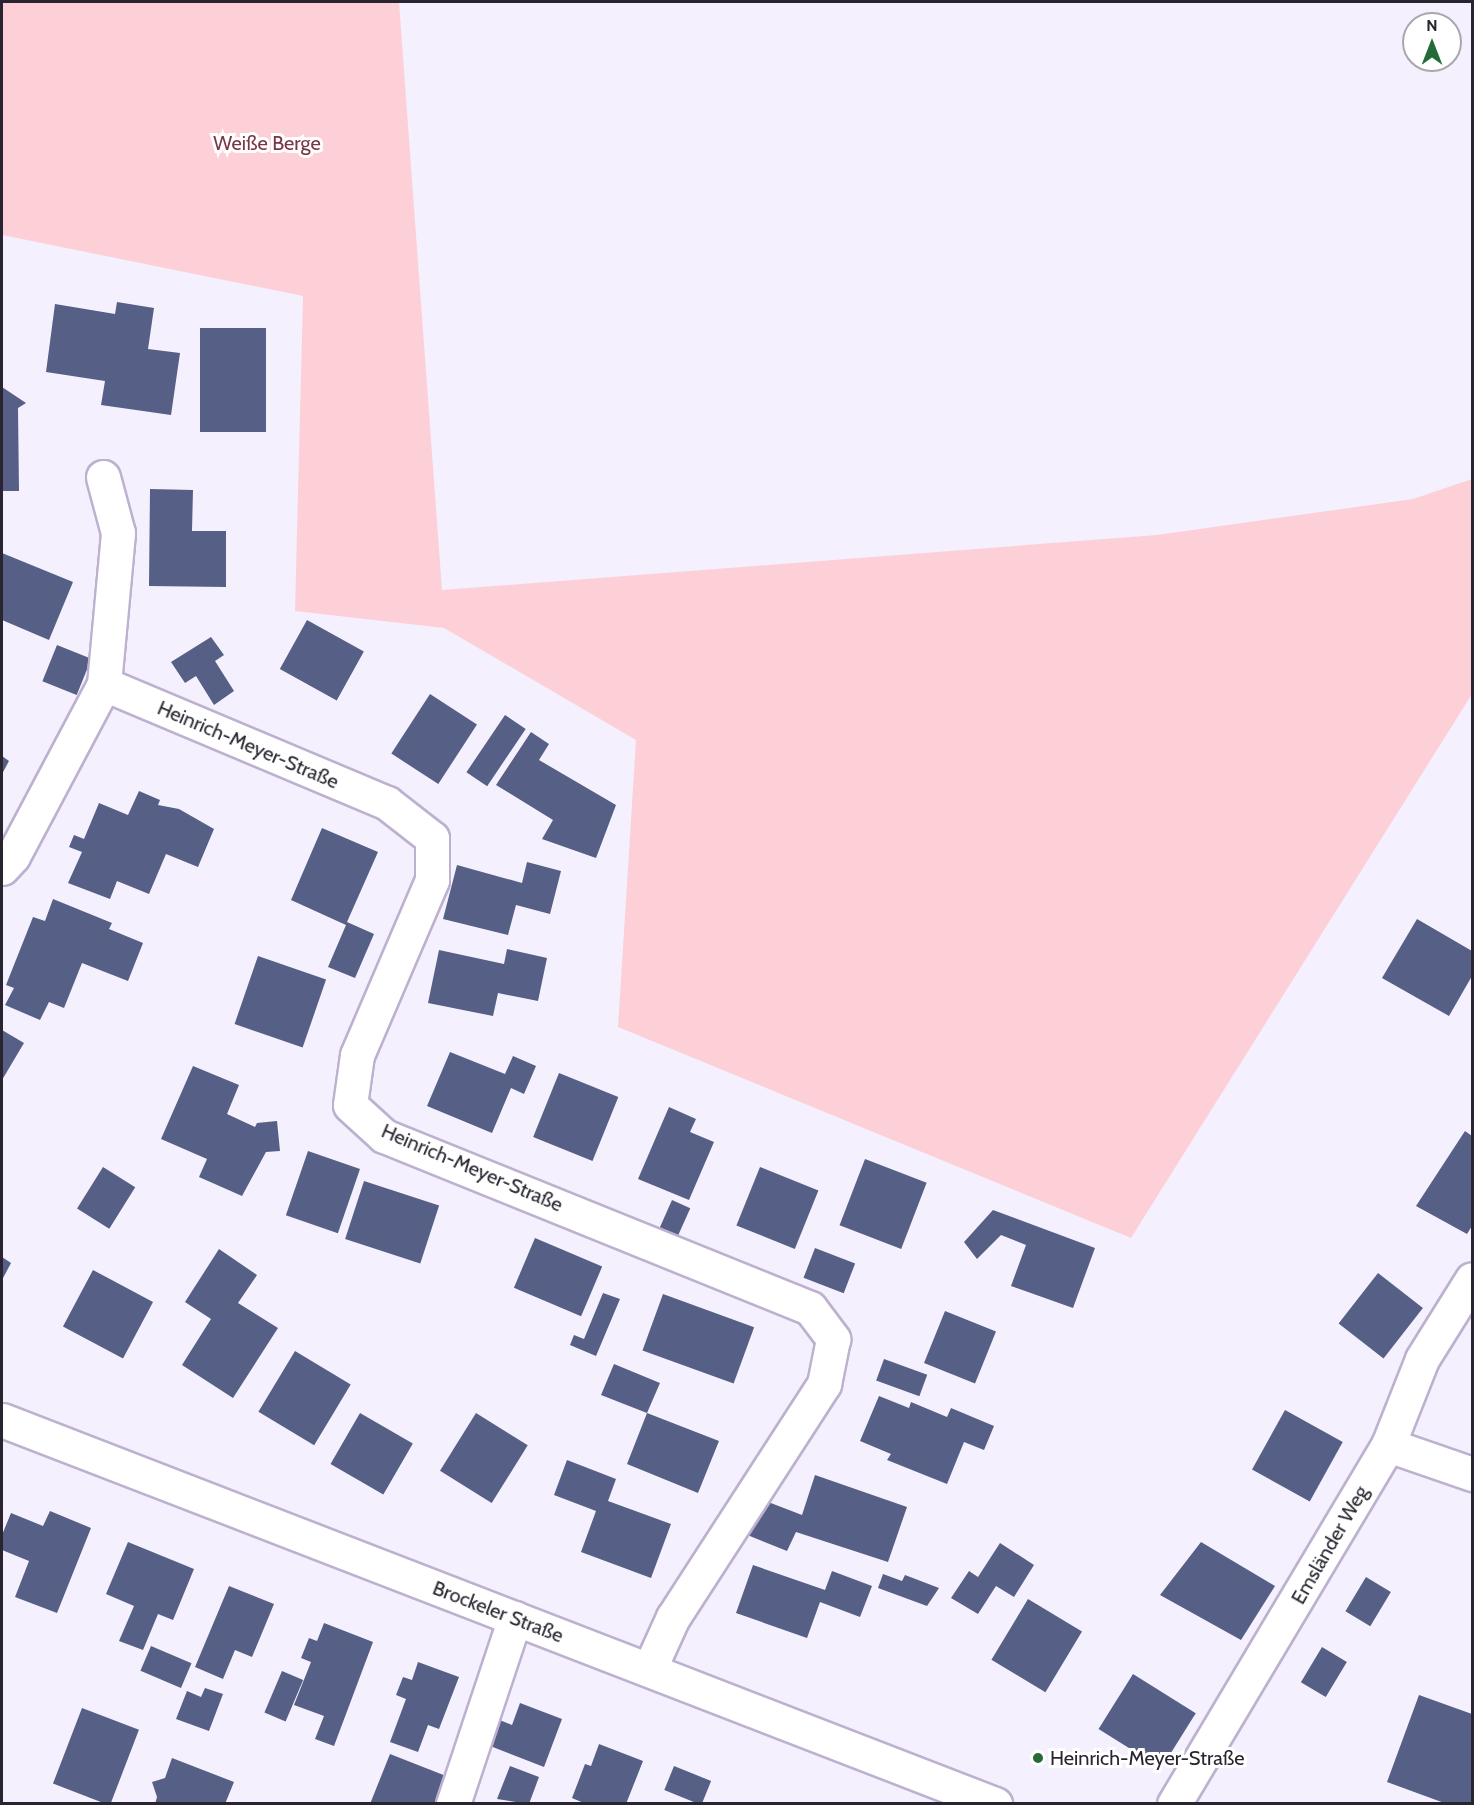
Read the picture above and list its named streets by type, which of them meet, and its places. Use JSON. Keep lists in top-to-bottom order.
{
  "streets": {
    "street": ["Heinrich-Meyer-Straße", "Emsländer Weg", "Brockeler Straße"]
  },
  "crossings": [
    ["Heinrich-Meyer-Straße", "Brockeler Straße"]
  ],
  "parks": ["Weiße Berge"],
  "places": ["Heinrich-Meyer-Straße"],
  "north": "top"
}
